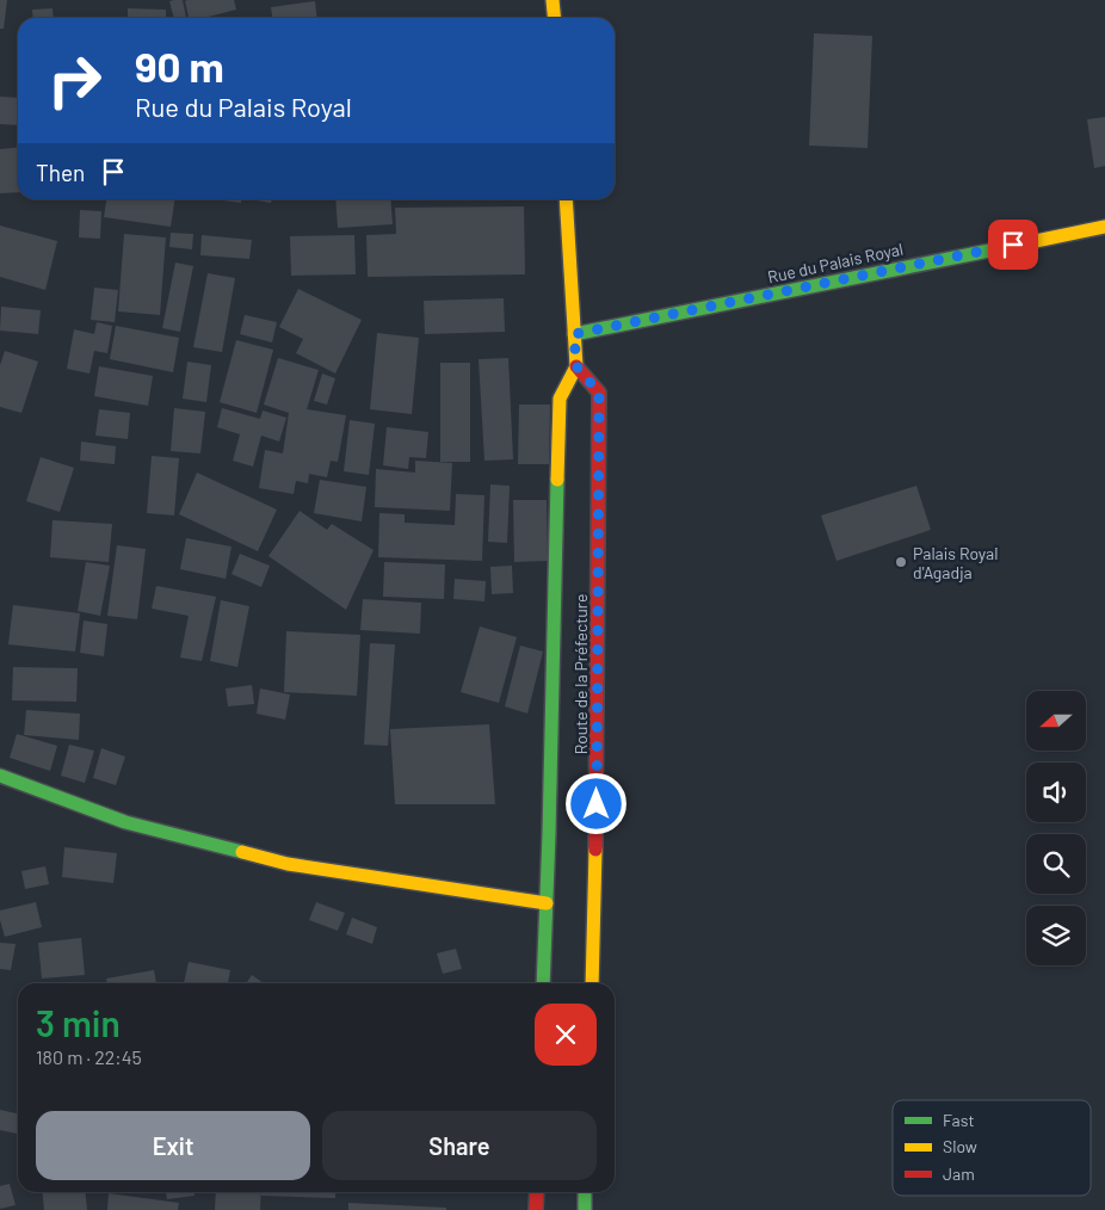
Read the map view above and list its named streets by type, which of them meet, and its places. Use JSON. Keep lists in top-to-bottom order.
{
  "streets": {
    "street": ["Rue du Palais Royal", "Route de la Préfecture"]
  },
  "places": ["Palais Royal d'Agadja"],
  "legend": ["Fast", "Slow", "Jam"],
  "north": "left",
  "page": {
    "turn": ["90 m", "Rue du Palais Royal"],
    "then": "Then",
    "heading": ["3 min", "180 m · 22:45"],
    "buttons": ["Exit", "Share"]
  }
}
